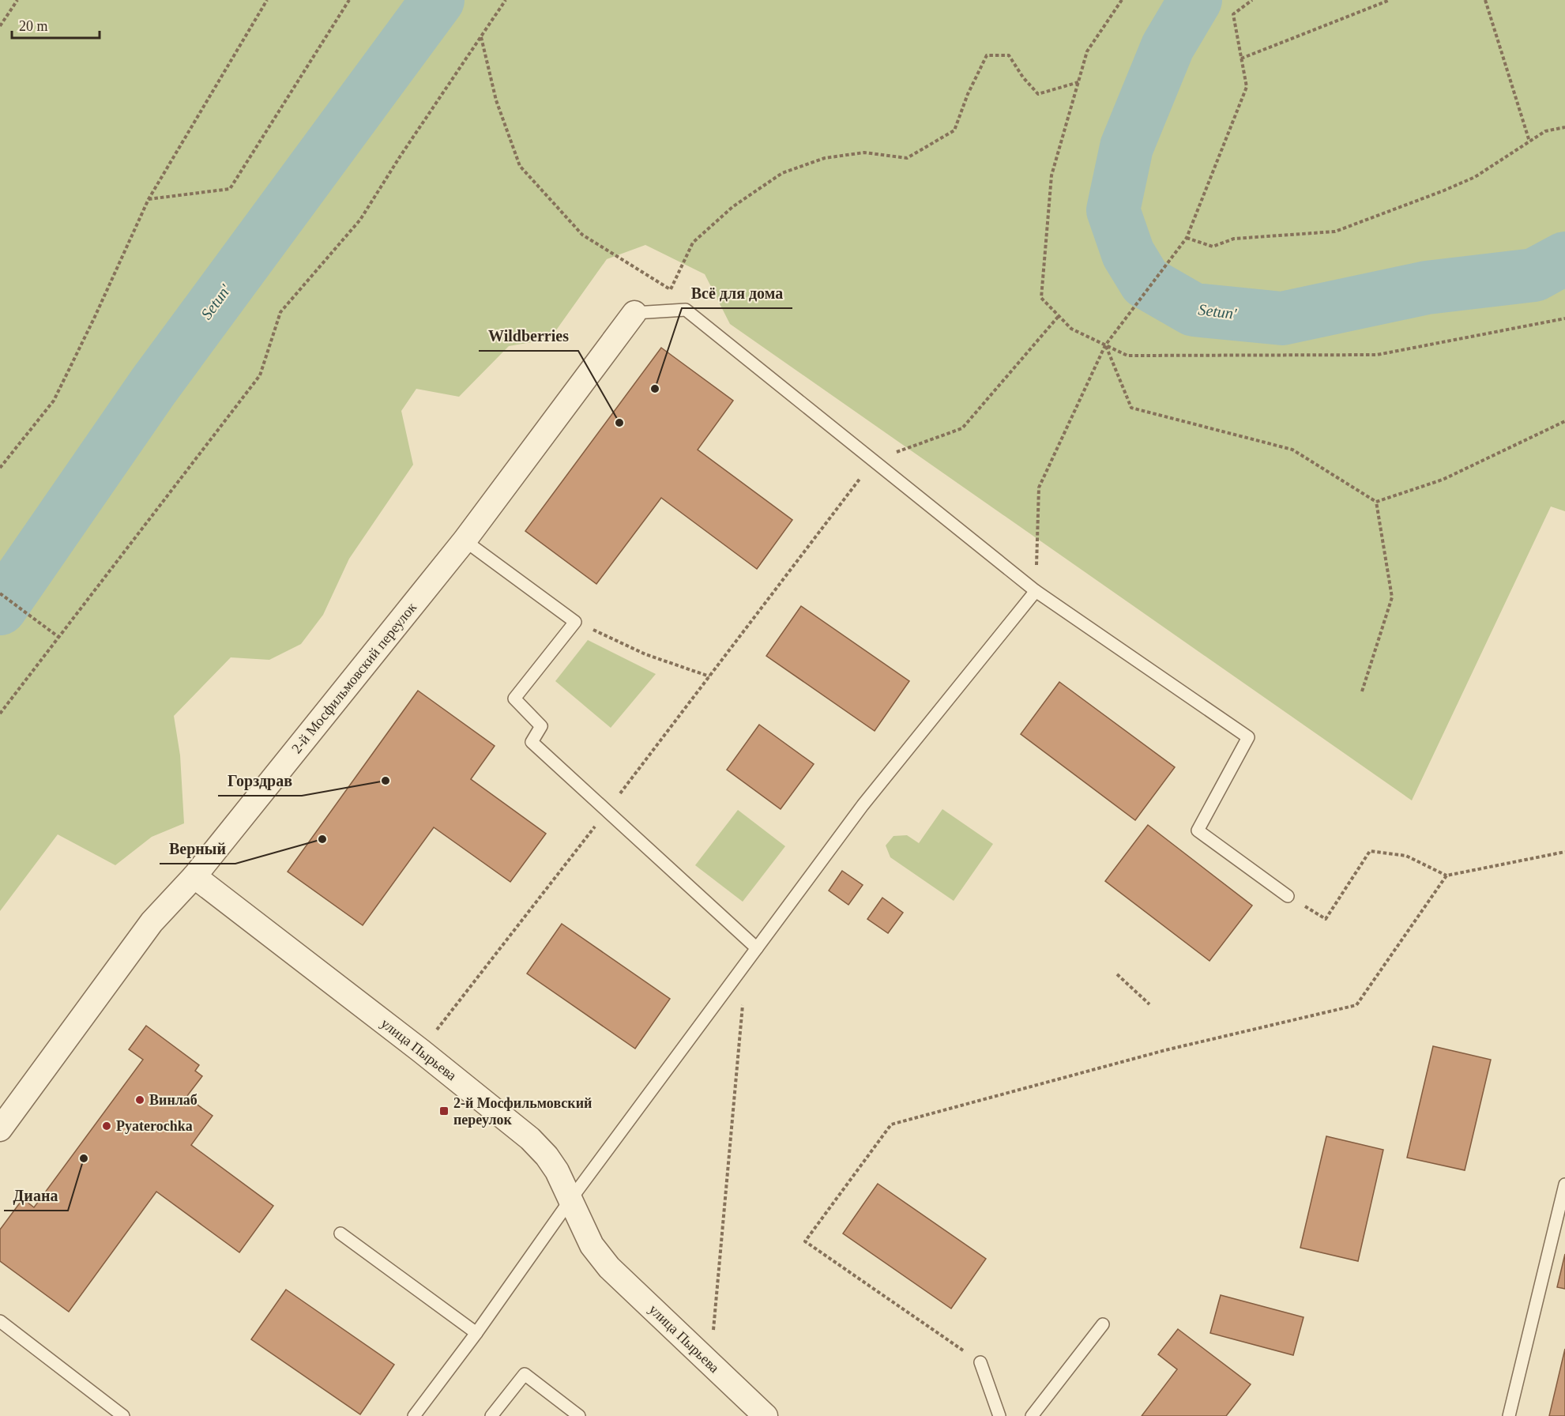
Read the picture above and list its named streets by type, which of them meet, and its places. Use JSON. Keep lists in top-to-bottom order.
{
  "streets": {
    "street": ["2-й Мосфильмовский переулок", "улица Пырьева"]
  },
  "crossings": [
    ["2-й Мосфильмовский переулок", "улица Пырьева"]
  ],
  "water": ["Setun'"],
  "places": {
    "other": [
      "Всё для дома",
      "Wildberries",
      "Горздрав",
      "Верный",
      "Винлаб",
      "Pyaterochka",
      "Диана"
    ],
    "transit": ["2-й Мосфильмовский переулок"]
  },
  "scale_bar": "20 m"
}
